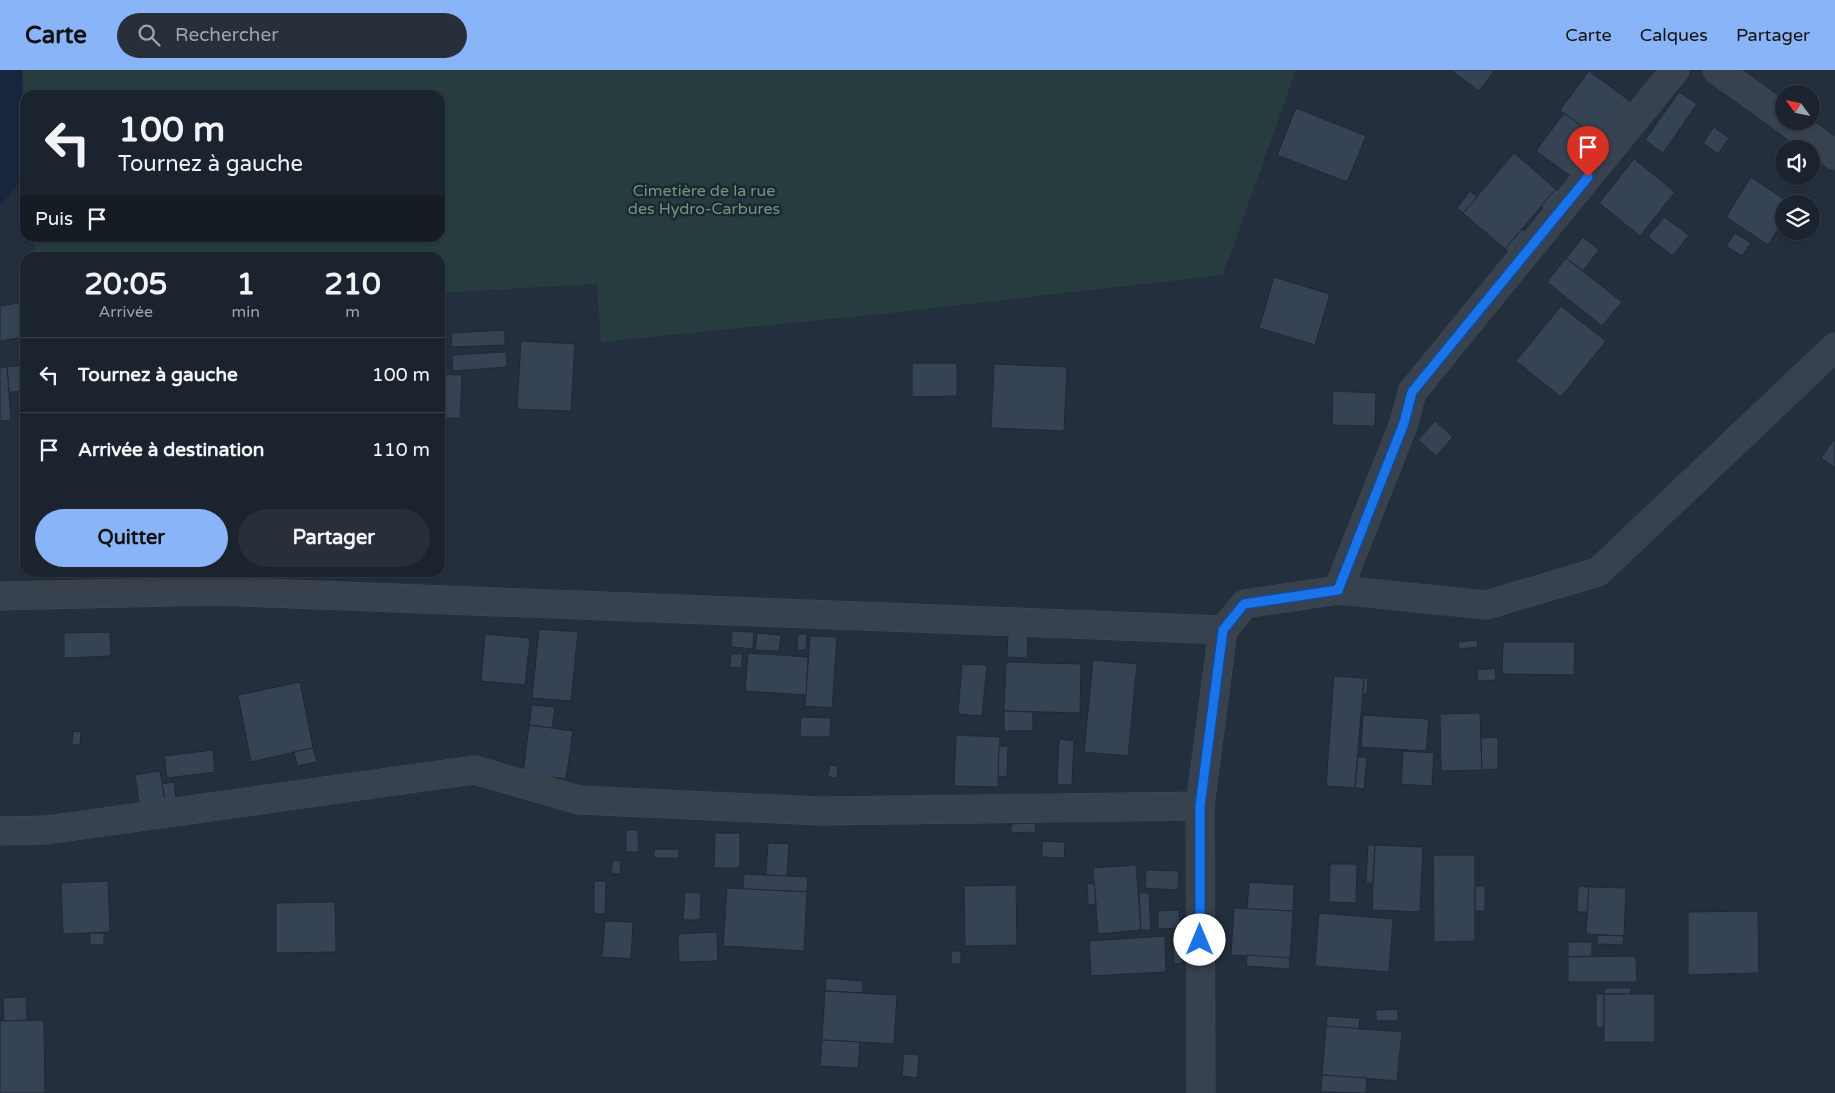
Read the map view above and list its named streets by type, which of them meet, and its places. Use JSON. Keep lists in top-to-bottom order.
{
  "parks": ["Cimetière de la rue des Hydro-Carbures"],
  "north": "top left",
  "page": {
    "header": "Carte",
    "search": "Rechercher",
    "nav": ["Carte", "Calques", "Partager"],
    "turn": ["100 m", "Tournez à gauche"],
    "then": "Puis",
    "eta": [
      "20:05",
      "Arrivée",
      "1",
      "min",
      "210",
      "m"
    ],
    "list": [
      {
        "name": "Tournez à gauche",
        "value": "100 m"
      },
      {
        "name": "Arrivée à destination",
        "value": "110 m"
      }
    ],
    "buttons": ["Quitter", "Partager"]
  }
}
